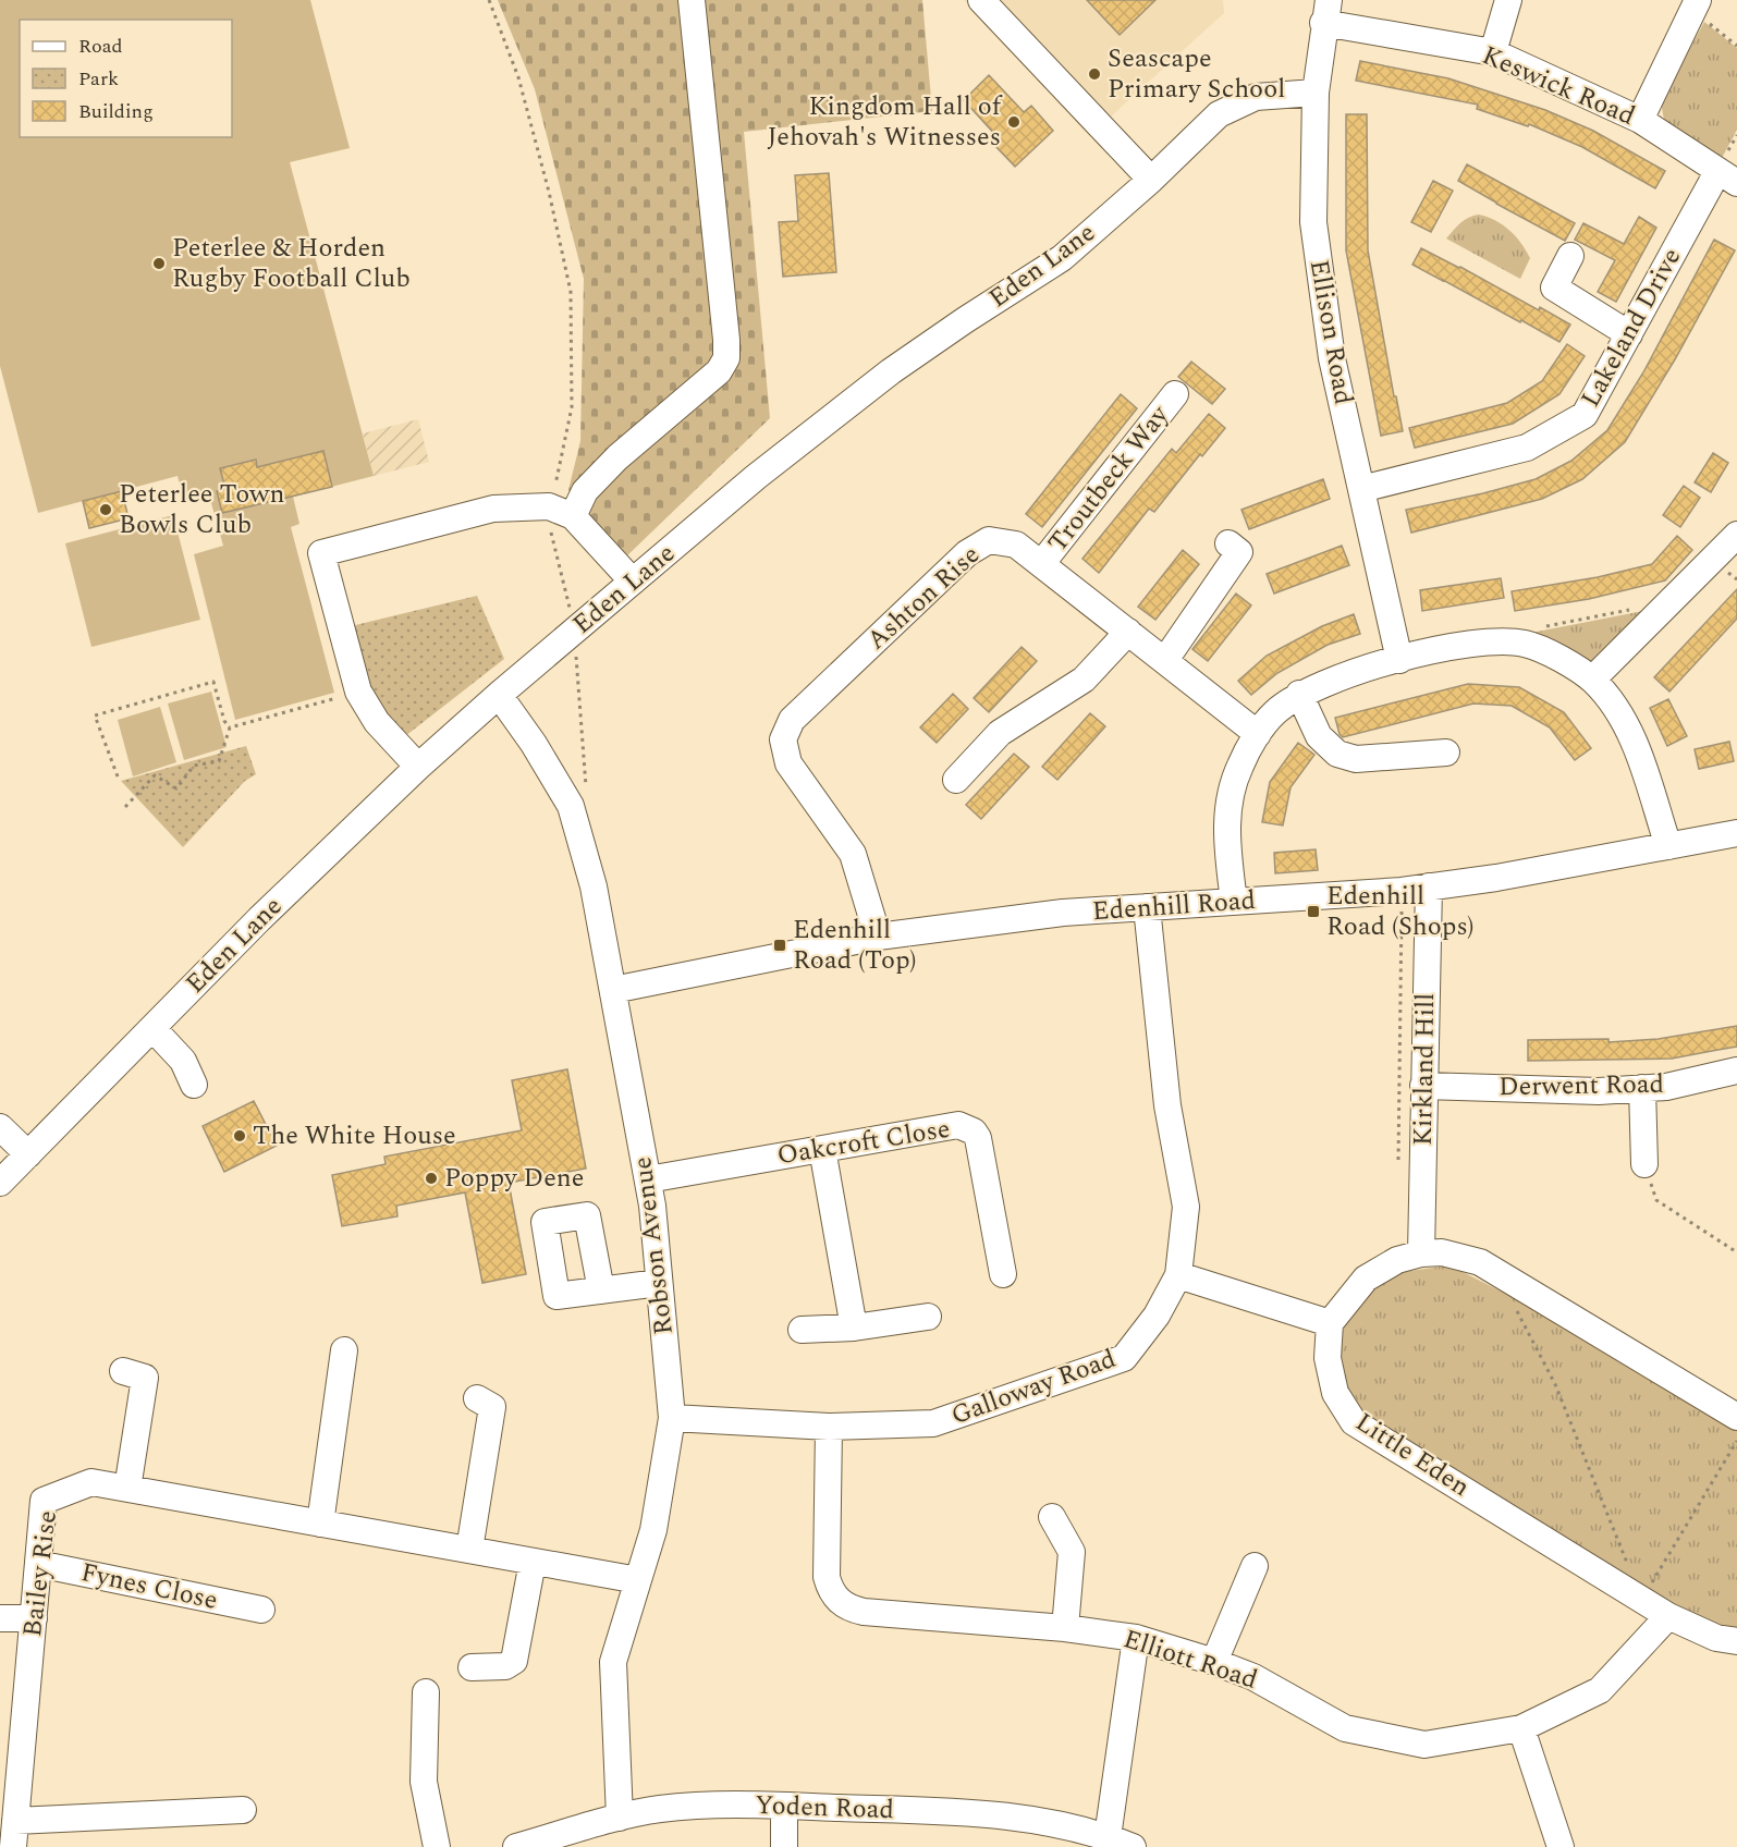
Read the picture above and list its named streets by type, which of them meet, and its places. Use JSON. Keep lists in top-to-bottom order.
{
  "streets": {
    "street": [
      "Keswick Road",
      "Eden Lane",
      "Lakeland Drive",
      "Ellison Road",
      "Troutbeck Way",
      "Ashton Rise",
      "Edenhill Road",
      "Kirkland Hill",
      "Derwent Road",
      "Oakcroft Close",
      "Robson Avenue",
      "Galloway Road",
      "Little Eden",
      "Bailey Rise",
      "Fynes Close",
      "Elliott Road",
      "Yoden Road"
    ]
  },
  "crossings": [
    ["Keswick Road", "Lakeland Drive"],
    ["Keswick Road", "Ellison Road"],
    ["Eden Lane", "Ellison Road"],
    ["Eden Lane", "Robson Avenue"],
    ["Lakeland Drive", "Ellison Road"],
    ["Troutbeck Way", "Ashton Rise"],
    ["Ashton Rise", "Edenhill Road"],
    ["Edenhill Road", "Kirkland Hill"],
    ["Edenhill Road", "Robson Avenue"],
    ["Edenhill Road", "Galloway Road"],
    ["Kirkland Hill", "Derwent Road"],
    ["Oakcroft Close", "Robson Avenue"],
    ["Robson Avenue", "Galloway Road"],
    ["Robson Avenue", "Bailey Rise"],
    ["Robson Avenue", "Yoden Road"],
    ["Galloway Road", "Elliott Road"],
    ["Little Eden", "Elliott Road"],
    ["Bailey Rise", "Fynes Close"]
  ],
  "places": {
    "other": [
      "Seascape Primary School",
      "Kingdom Hall of Jehovah's Witnesses",
      "Peterlee & Horden Rugby Football Club",
      "Peterlee Town Bowls Club",
      "The White House",
      "Poppy Dene"
    ],
    "transit": ["Edenhill Road (Shops)", "Edenhill Road (Top)"]
  },
  "legend": ["Road", "Park", "Building"]
}
